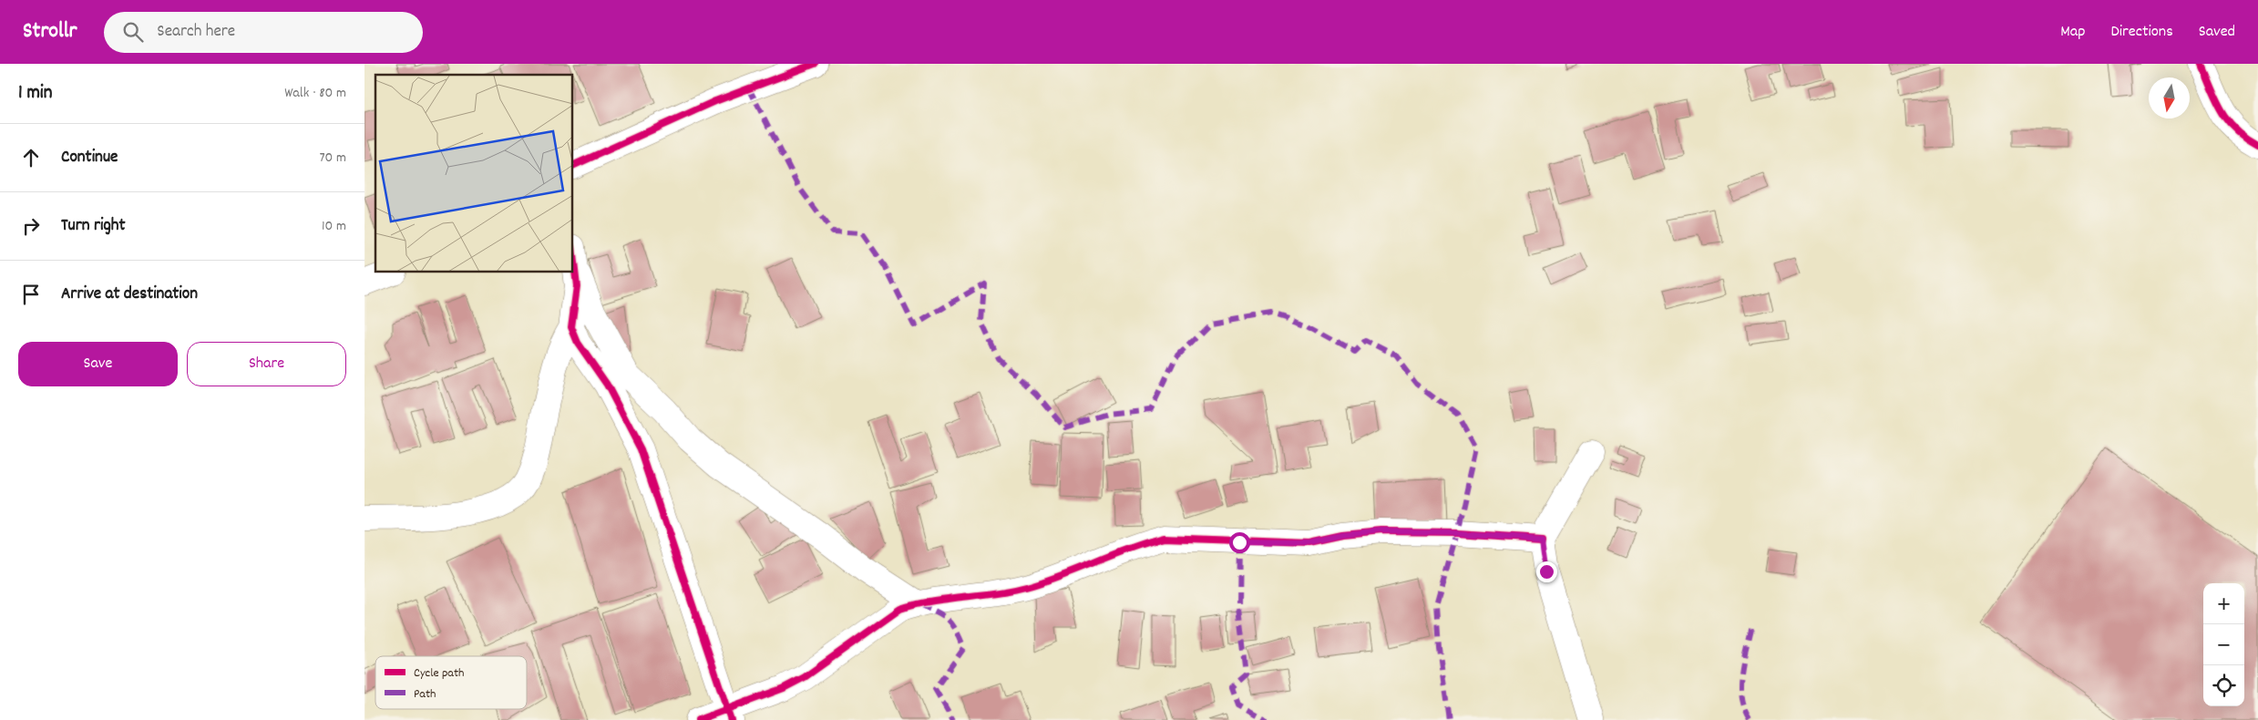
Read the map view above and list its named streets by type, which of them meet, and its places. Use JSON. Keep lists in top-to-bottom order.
{
  "legend": ["Cycle path", "Path"],
  "north": "bottom",
  "page": {
    "header": "Strollr",
    "search": "Search here",
    "nav": ["Map", "Directions", "Saved"],
    "heading": ["1 min", "Walk · 80 m"],
    "list": [
      ["Continue", "70 m"],
      ["Turn right", "10 m"],
      "Arrive at destination"
    ],
    "buttons": ["Save", "Share"],
    "map_buttons": ["+", "−"]
  }
}
